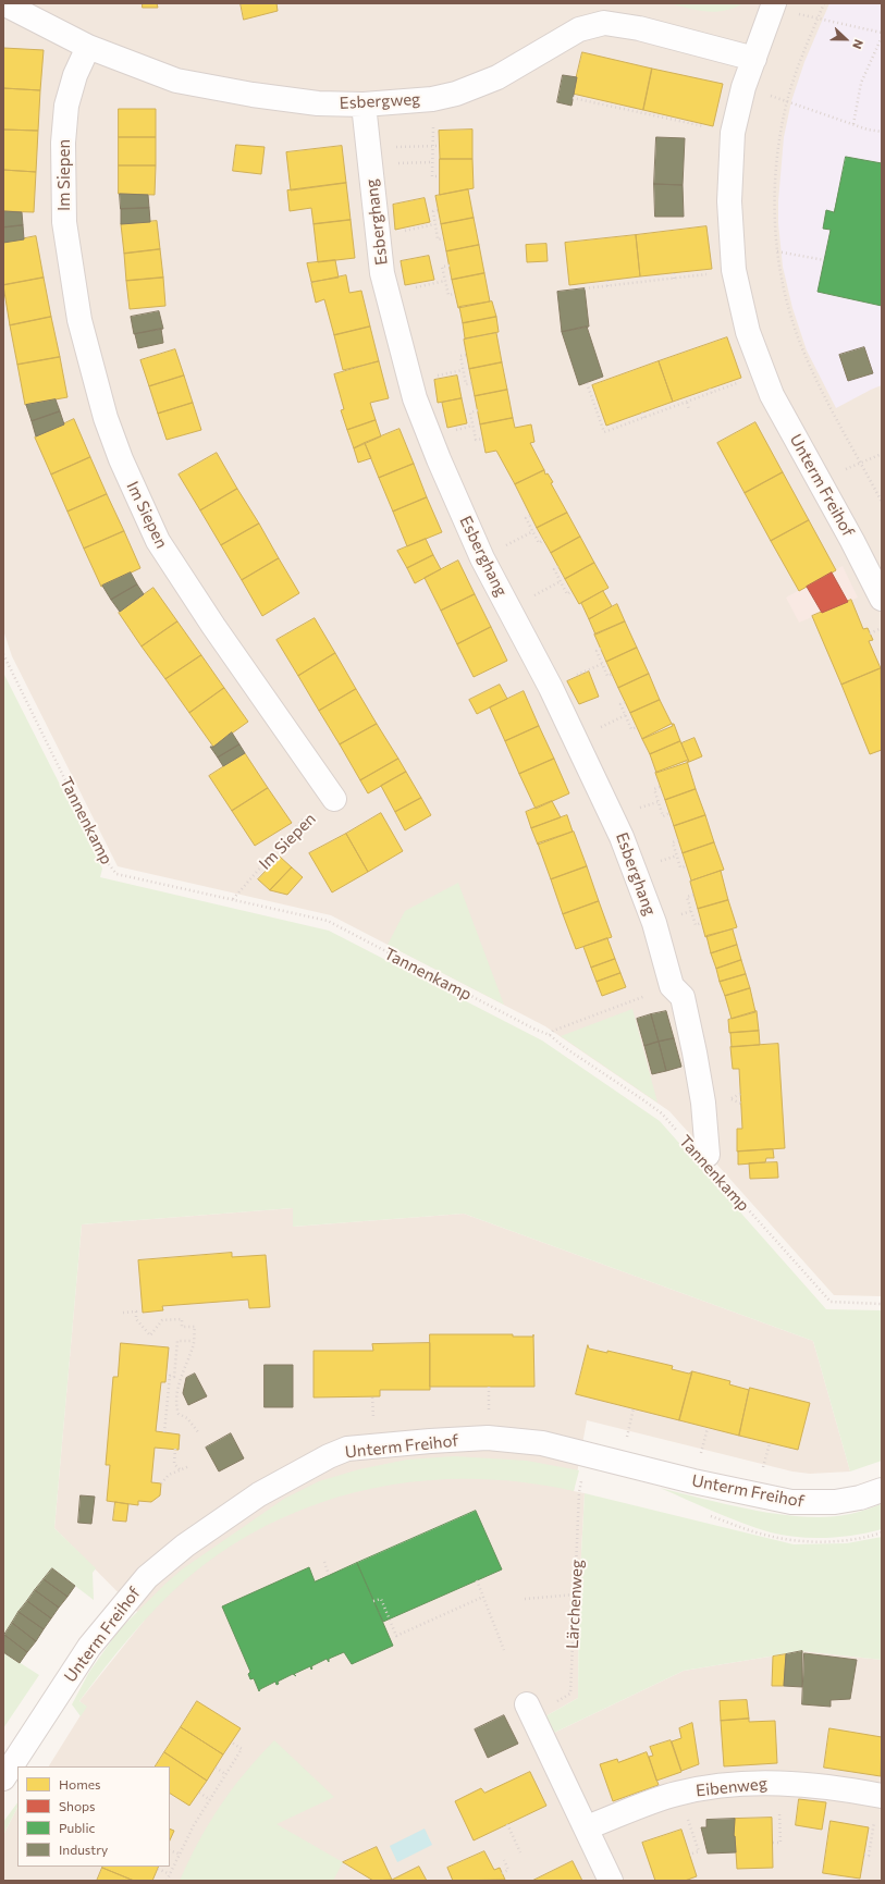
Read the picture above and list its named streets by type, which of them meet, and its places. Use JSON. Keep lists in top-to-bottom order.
{
  "streets": {
    "street": [
      "Esbergweg",
      "Im Siepen",
      "Esberghang",
      "Unterm Freihof",
      "Eibenweg"
    ],
    "path": ["Tannenkamp", "Lärchenweg"]
  },
  "crossings": [
    ["Esbergweg", "Im Siepen"],
    ["Esbergweg", "Esberghang"],
    ["Esbergweg", "Unterm Freihof"],
    ["Im Siepen", "Tannenkamp"],
    ["Esberghang", "Tannenkamp"]
  ],
  "legend": [
    "Homes",
    "Shops",
    "Public",
    "Industry"
  ],
  "north": "right"
}
